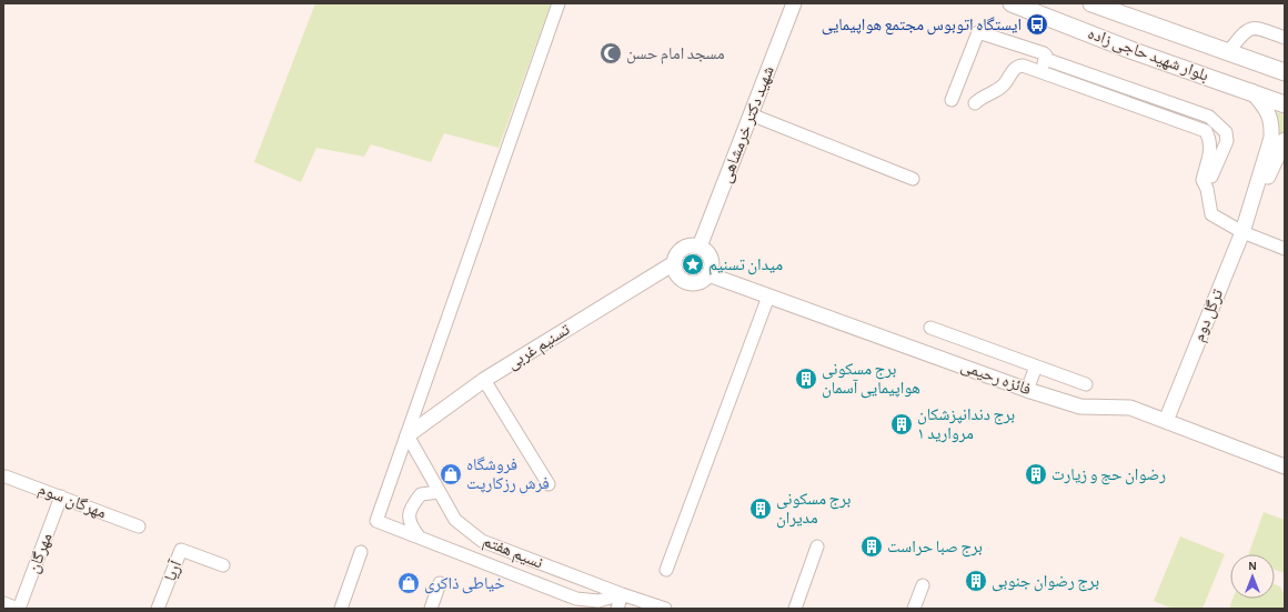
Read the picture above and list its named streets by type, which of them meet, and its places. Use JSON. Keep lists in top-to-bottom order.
{
  "streets": {
    "main road": ["بلوار شهید حاجی زاده"],
    "street": [
      "شهید دکتر خرمشاهی",
      "ترگل دوم",
      "تسنیم غربی",
      "فائزه رحیمی",
      "مهرگان سوم",
      "نسیم هفتم",
      "مهرگان",
      "آریا"
    ]
  },
  "crossings": [
    ["بلوار شهید حاجی زاده", "ترگل دوم"],
    ["شهید دکتر خرمشاهی", "تسنیم غربی"],
    ["شهید دکتر خرمشاهی", "فائزه رحیمی"],
    ["ترگل دوم", "فائزه رحیمی"],
    ["تسنیم غربی", "فائزه رحیمی"],
    ["تسنیم غربی", "نسیم هفتم"],
    ["مهرگان سوم", "مهرگان"]
  ],
  "places": {
    "bus stop": ["ایستگاه اتوبوس مجتمع هواپیمایی"],
    "mosque": ["مسجد امام حسن"],
    "place": ["میدان تسنیم"],
    "building": [
      "برج مسکونی هواپیمایی آسمان",
      "برج دندانپزشکان مروارید ۱",
      "رضوان حج و زیارت",
      "برج مسکونی مدیران",
      "برج صبا حراست",
      "برج رضوان جنوبی"
    ],
    "shop": ["فروشگاه فرش رزکارپت", "خیاطی ذاکری"]
  },
  "north": "top"
}
